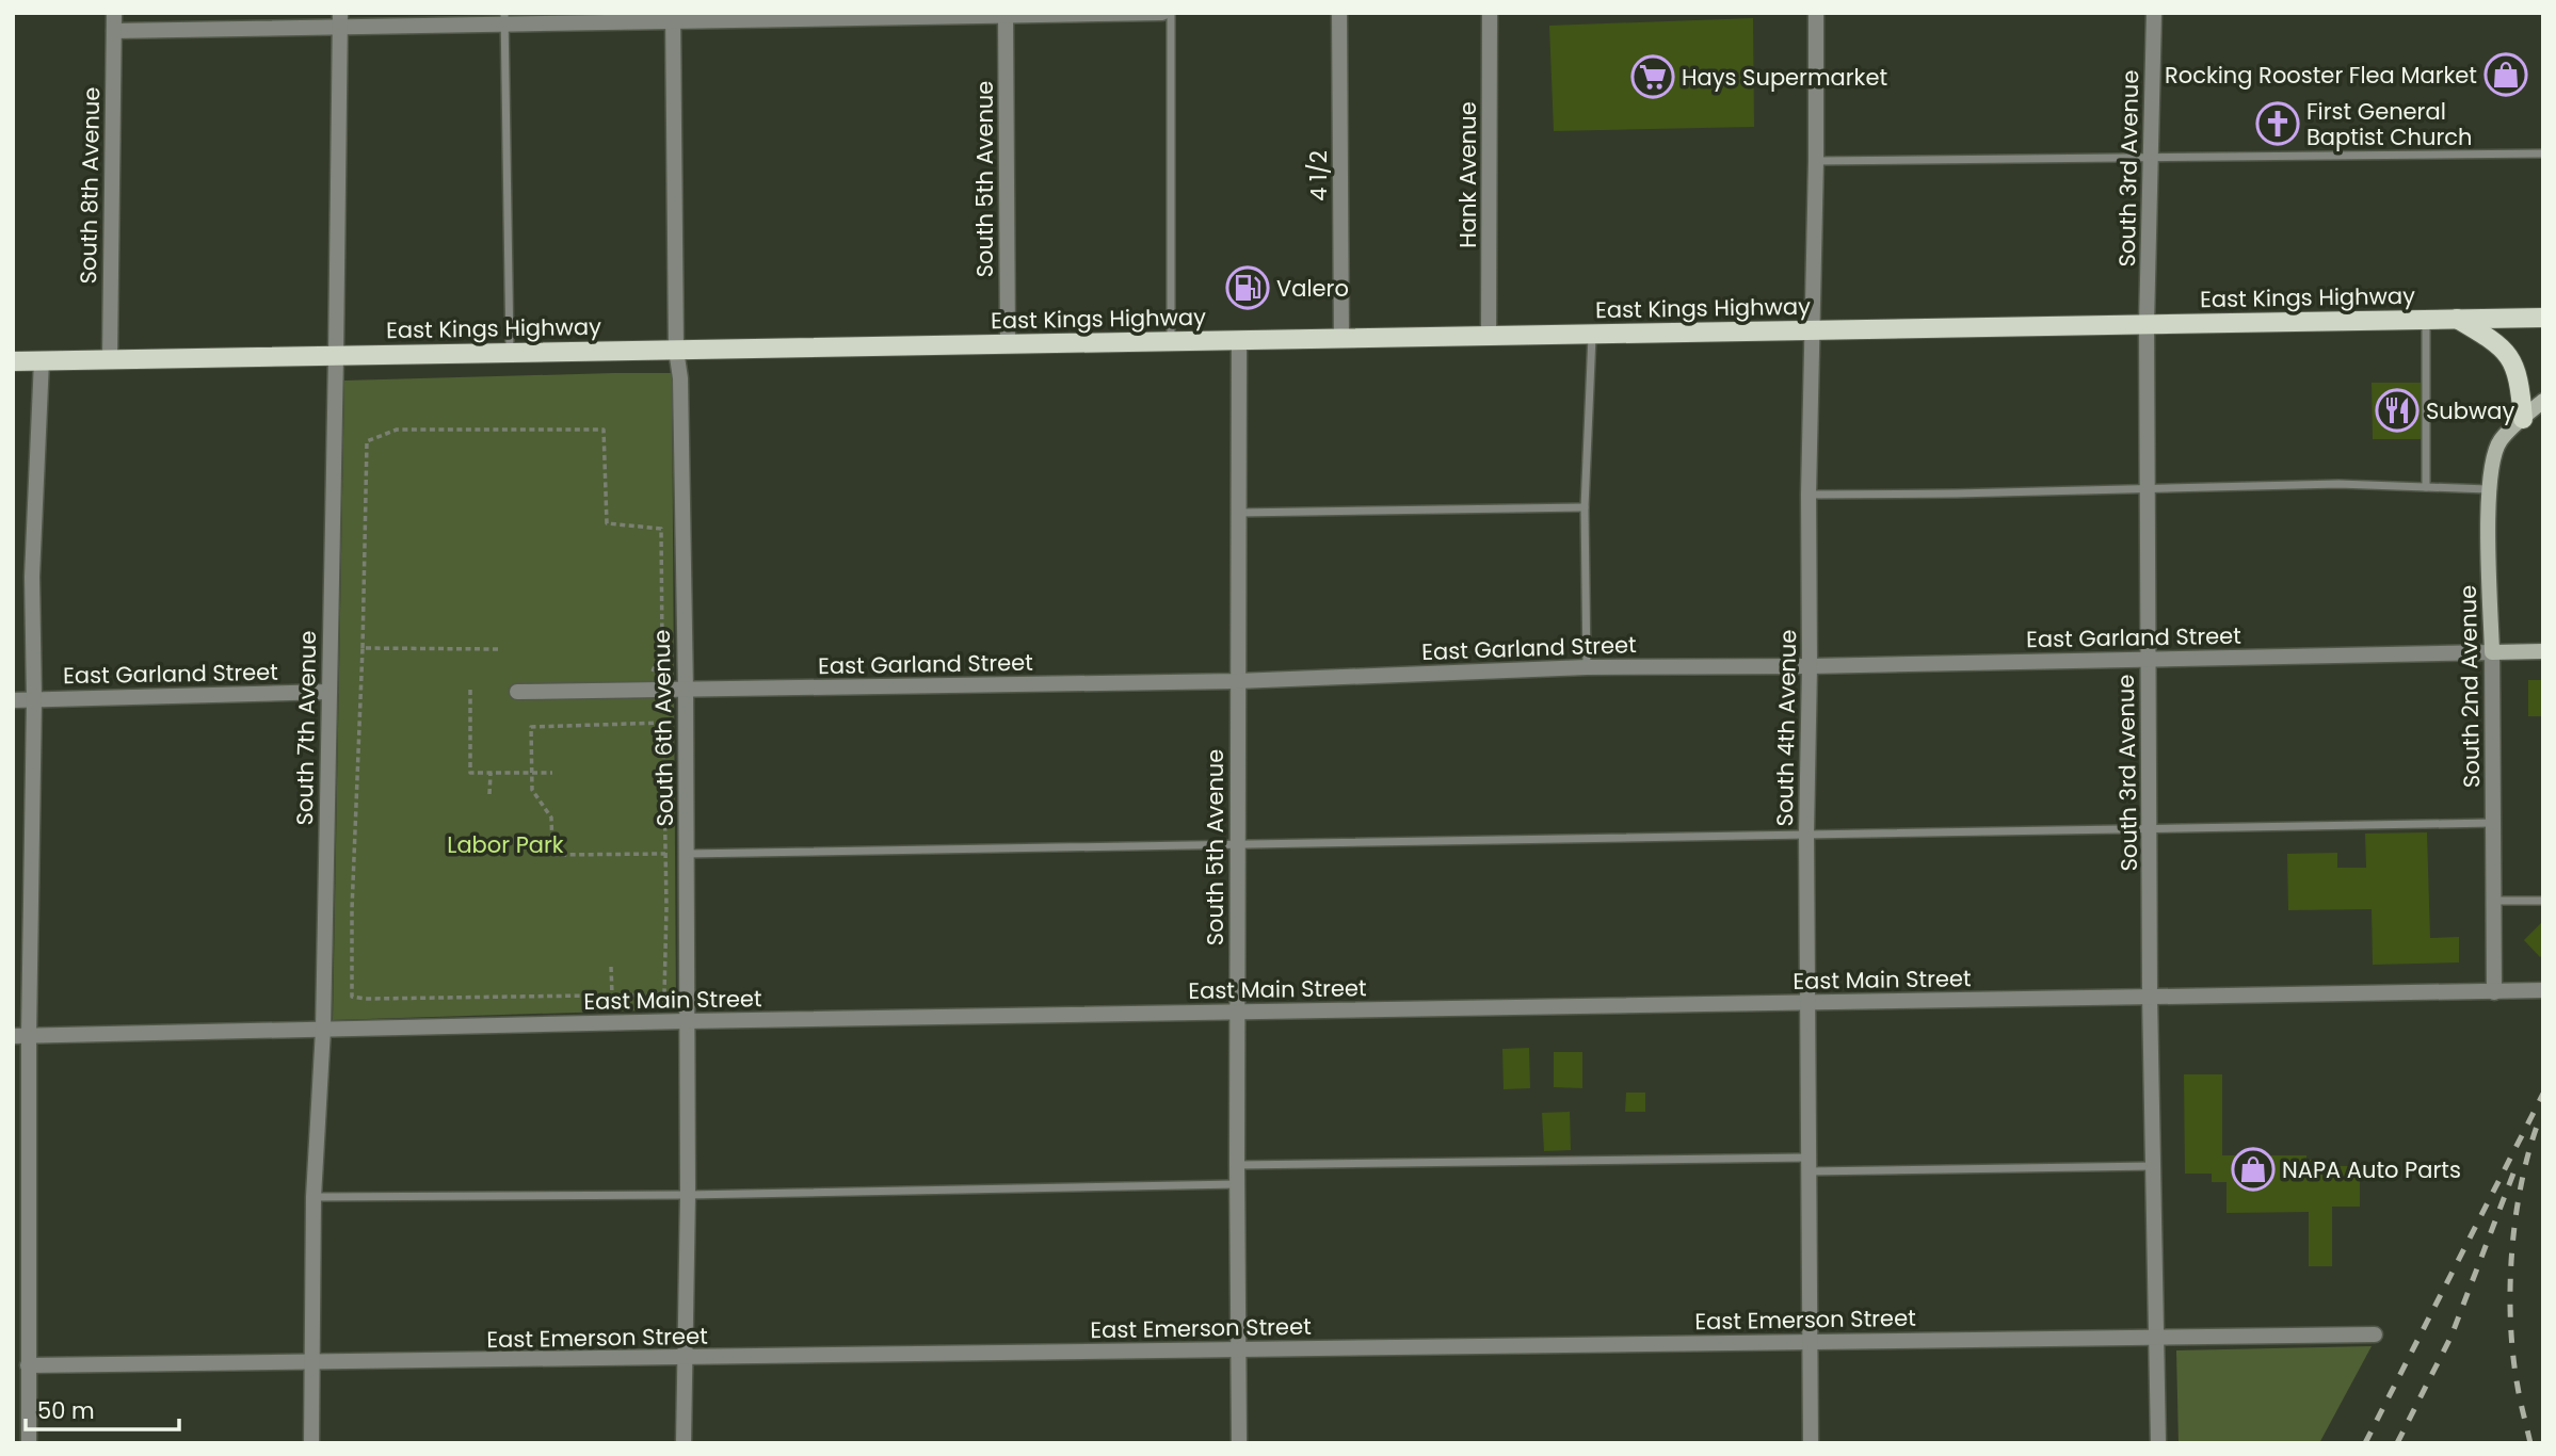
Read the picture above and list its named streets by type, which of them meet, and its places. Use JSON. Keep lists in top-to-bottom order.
{
  "streets": {
    "main road": ["East Kings Highway", "East Garland Street", "South 2nd Avenue"],
    "street": [
      "South 3rd Avenue",
      "Hank Avenue",
      "4 1/2",
      "South 5th Avenue",
      "South 8th Avenue",
      "South 7th Avenue",
      "South 6th Avenue",
      "South 4th Avenue",
      "East Main Street",
      "East Emerson Street"
    ]
  },
  "crossings": [
    ["South 3rd Avenue", "East Kings Highway"],
    ["South 3rd Avenue", "East Garland Street"],
    ["South 3rd Avenue", "East Main Street"],
    ["South 3rd Avenue", "East Emerson Street"],
    ["Hank Avenue", "East Kings Highway"],
    ["4 1/2", "East Kings Highway"],
    ["South 5th Avenue", "East Kings Highway"],
    ["South 5th Avenue", "East Garland Street"],
    ["South 5th Avenue", "East Main Street"],
    ["South 5th Avenue", "East Emerson Street"],
    ["South 8th Avenue", "East Kings Highway"],
    ["East Kings Highway", "South 7th Avenue"],
    ["East Kings Highway", "South 6th Avenue"],
    ["East Kings Highway", "South 4th Avenue"],
    ["East Garland Street", "South 2nd Avenue"],
    ["East Garland Street", "South 7th Avenue"],
    ["East Garland Street", "South 6th Avenue"],
    ["East Garland Street", "South 4th Avenue"],
    ["South 2nd Avenue", "East Main Street"],
    ["South 7th Avenue", "East Main Street"],
    ["South 7th Avenue", "East Emerson Street"],
    ["South 6th Avenue", "East Main Street"],
    ["South 6th Avenue", "East Emerson Street"],
    ["South 4th Avenue", "East Main Street"],
    ["South 4th Avenue", "East Emerson Street"]
  ],
  "parks": ["Labor Park"],
  "places": {
    "shop": ["Rocking Rooster Flea Market", "NAPA Auto Parts"],
    "supermarket": ["Hays Supermarket"],
    "church": ["First General Baptist Church"],
    "fuel station": ["Valero"],
    "restaurant": ["Subway"]
  },
  "scale_bar": "50 m"
}
